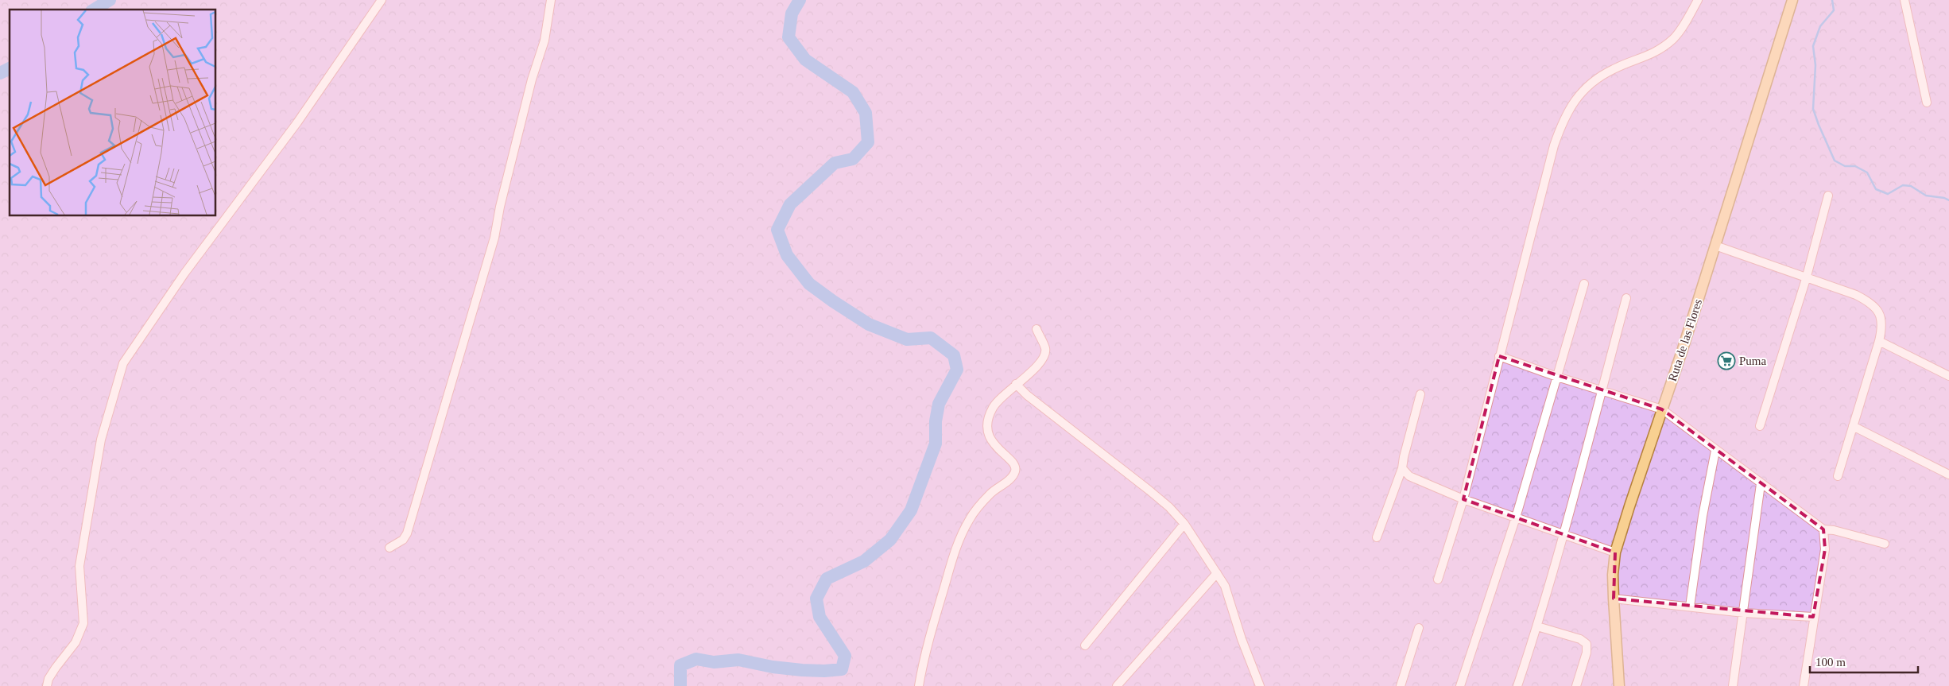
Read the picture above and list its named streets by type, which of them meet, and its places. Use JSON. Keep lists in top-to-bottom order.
{
  "streets": {
    "main road": ["Ruta de las Flores"]
  },
  "places": {
    "supermarket": ["Puma"]
  },
  "scale_bar": "100 m"
}
